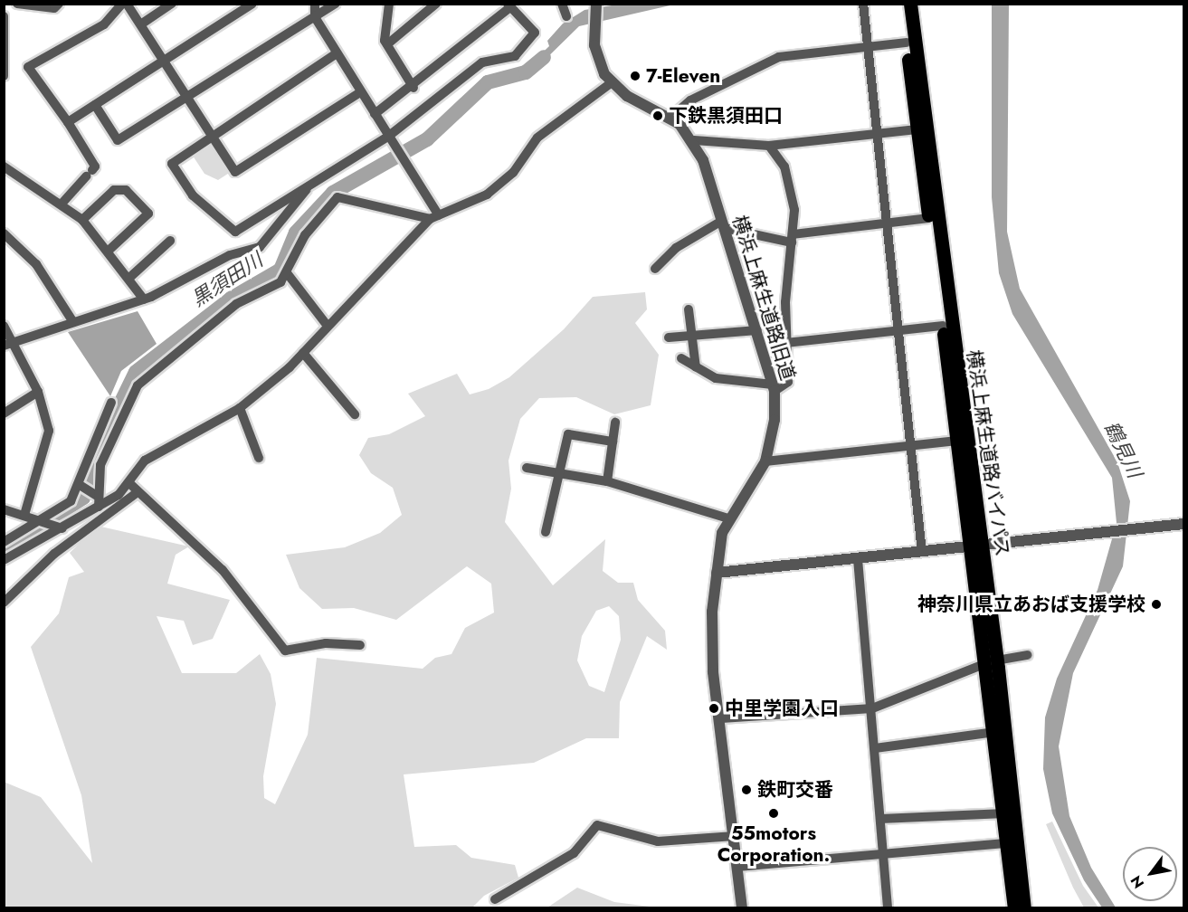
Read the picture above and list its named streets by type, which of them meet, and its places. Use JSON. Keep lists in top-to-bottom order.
{
  "streets": {
    "main road": ["横浜上麻生道路バイパス"],
    "street": ["横浜上麻生道路旧道"]
  },
  "water": ["黒須田川", "鶴見川"],
  "places": [
    "7-Eleven",
    "下鉄黒須田口",
    "神奈川県立あおば支援学校",
    "中里学園入口",
    "鉄町交番",
    "55motors Corporation."
  ],
  "north": "bottom left"
}
